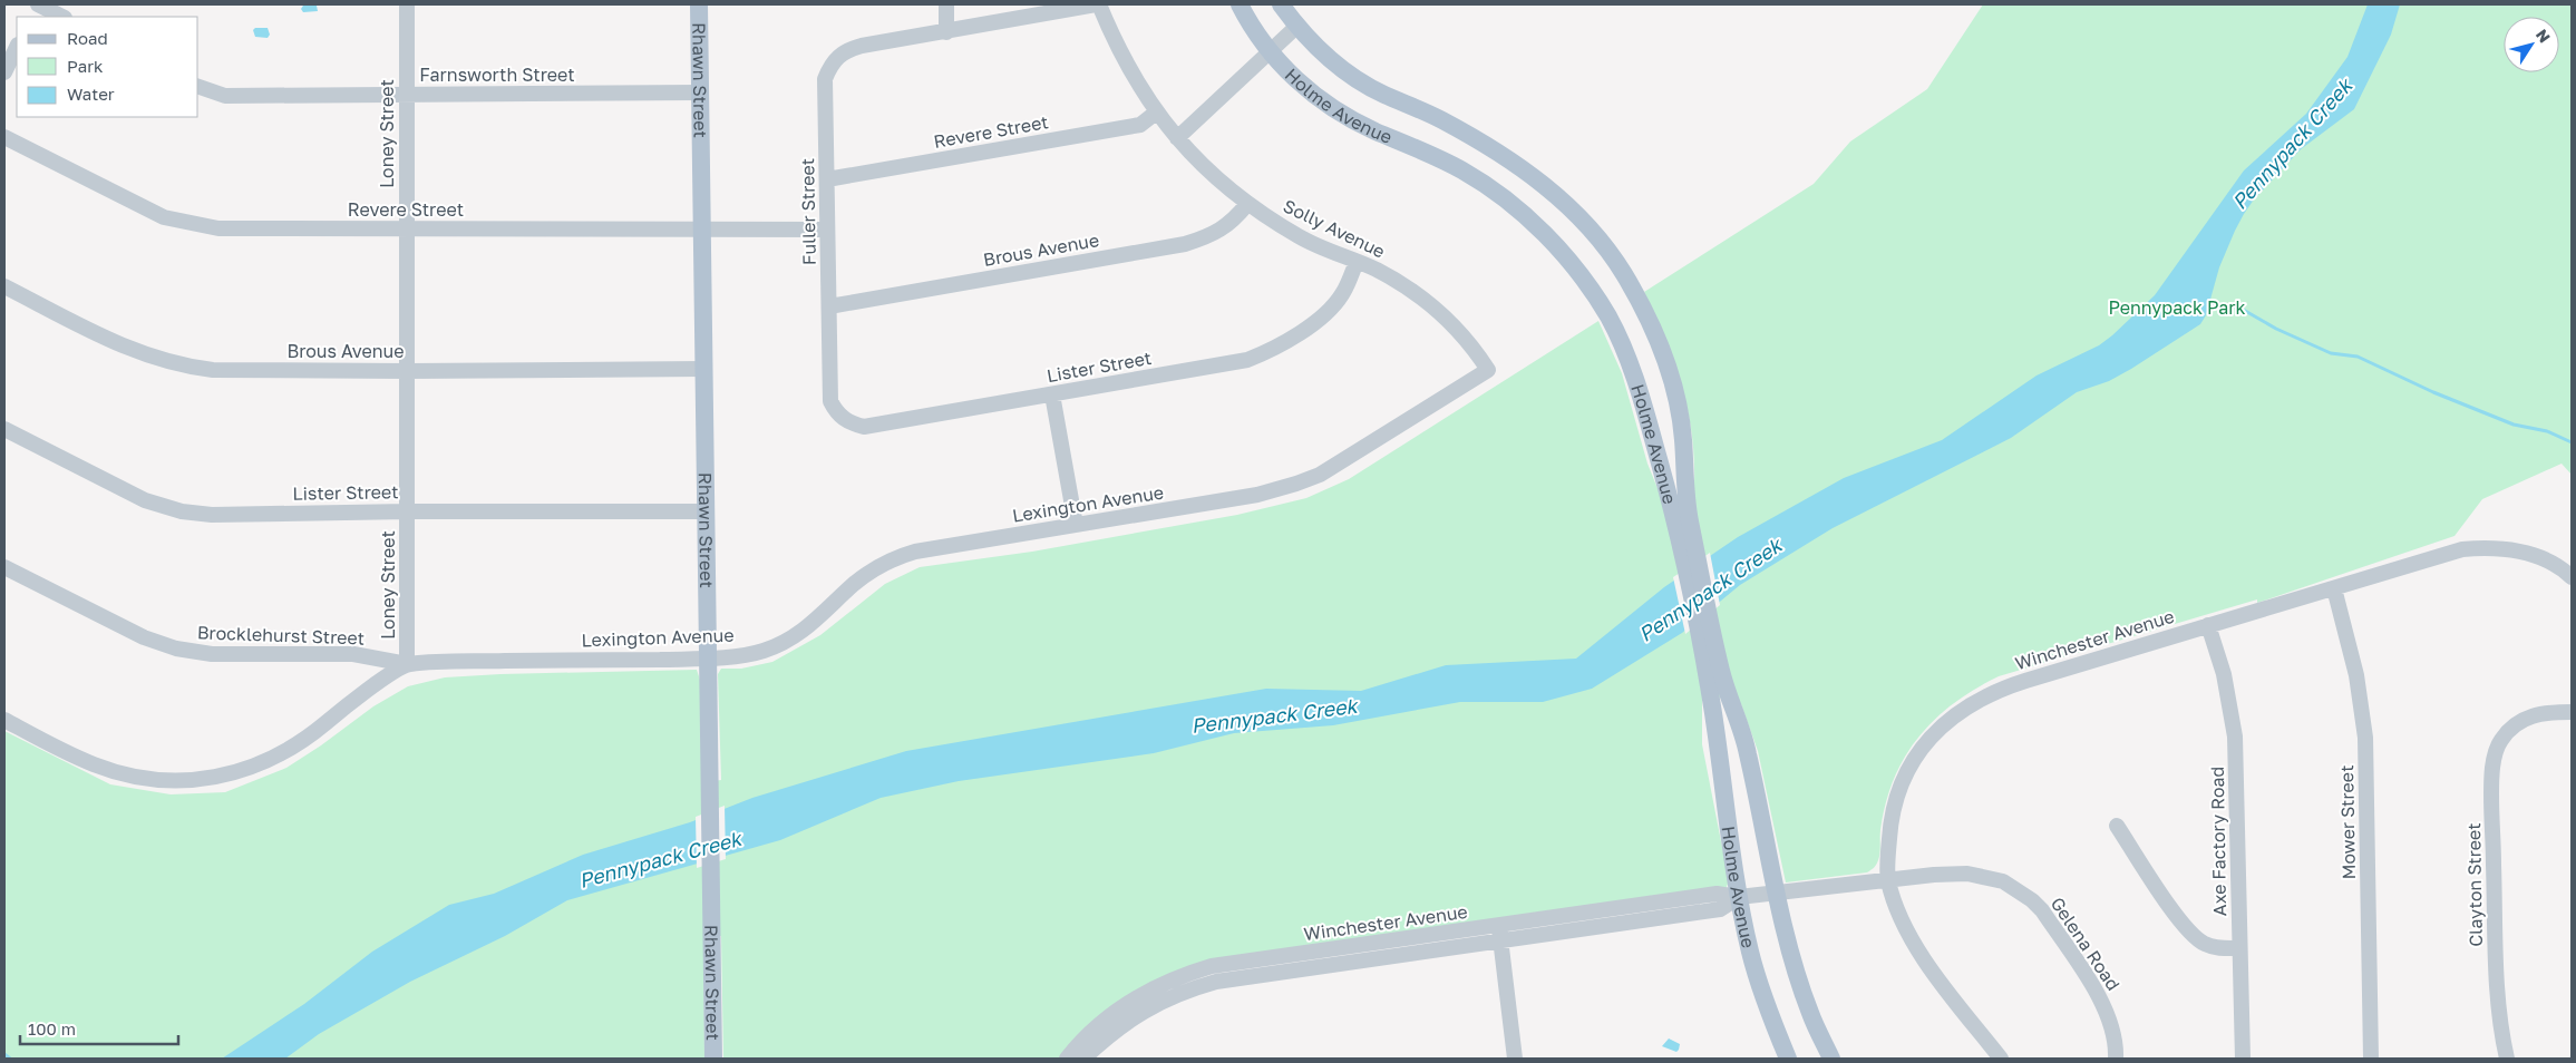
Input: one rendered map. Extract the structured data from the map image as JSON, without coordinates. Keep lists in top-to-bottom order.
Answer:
{
  "streets": {
    "main road": ["Rhawn Street", "Holme Avenue"],
    "street": [
      "Farnsworth Street",
      "Revere Street",
      "Loney Street",
      "Fuller Street",
      "Solly Avenue",
      "Brous Avenue",
      "Lister Street",
      "Lexington Avenue",
      "Brocklehurst Street",
      "Winchester Avenue",
      "Mower Street",
      "Axe Factory Road",
      "Clayton Street",
      "Gelena Road"
    ]
  },
  "crossings": [
    ["Farnsworth Street", "Rhawn Street"],
    ["Farnsworth Street", "Loney Street"],
    ["Rhawn Street", "Revere Street"],
    ["Rhawn Street", "Brous Avenue"],
    ["Rhawn Street", "Lister Street"],
    ["Rhawn Street", "Lexington Avenue"],
    ["Holme Avenue", "Winchester Avenue"],
    ["Revere Street", "Loney Street"],
    ["Revere Street", "Fuller Street"],
    ["Revere Street", "Solly Avenue"],
    ["Loney Street", "Brous Avenue"],
    ["Loney Street", "Lister Street"],
    ["Loney Street", "Lexington Avenue"],
    ["Loney Street", "Brocklehurst Street"],
    ["Fuller Street", "Brous Avenue"],
    ["Fuller Street", "Lister Street"],
    ["Solly Avenue", "Brous Avenue"],
    ["Solly Avenue", "Lister Street"],
    ["Solly Avenue", "Lexington Avenue"],
    ["Lexington Avenue", "Brocklehurst Street"],
    ["Winchester Avenue", "Mower Street"],
    ["Winchester Avenue", "Axe Factory Road"],
    ["Winchester Avenue", "Gelena Road"]
  ],
  "water": ["Pennypack Creek"],
  "parks": ["Pennypack Park"],
  "legend": ["Road", "Park", "Water"],
  "scale_bar": "100 m",
  "north": "top right"
}
